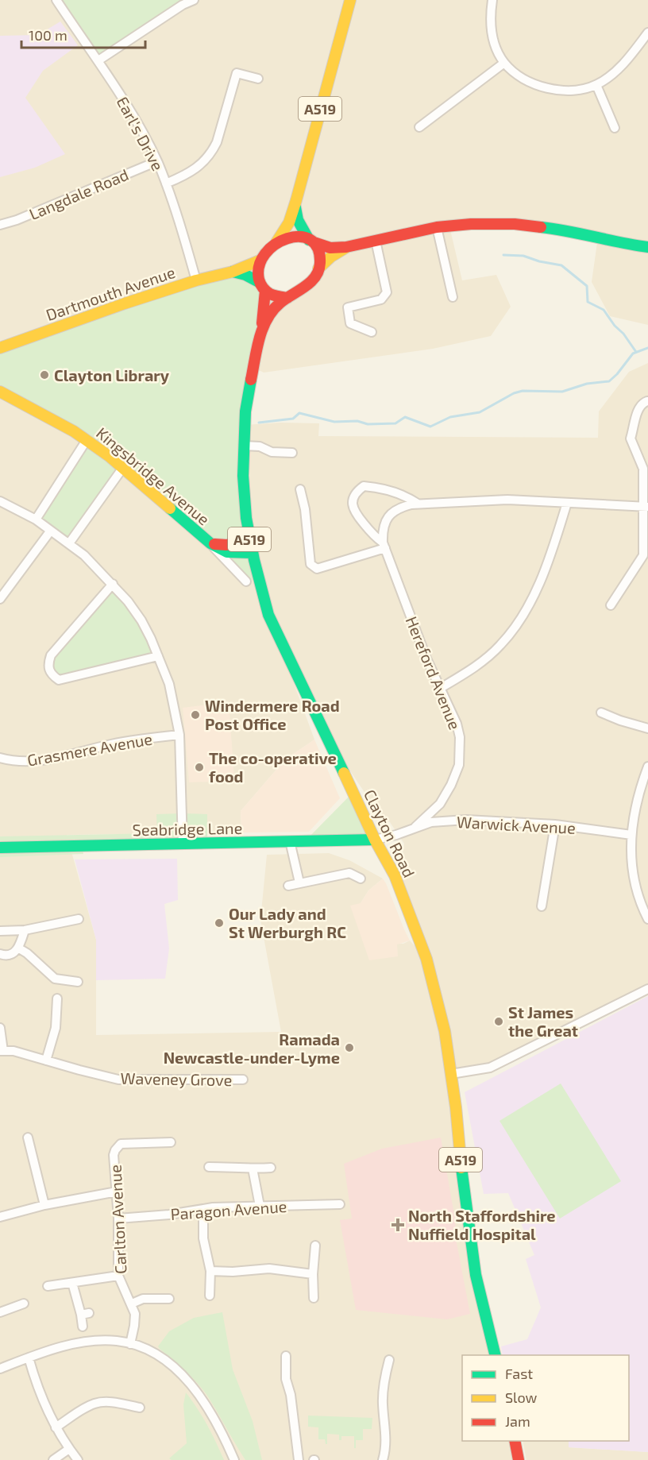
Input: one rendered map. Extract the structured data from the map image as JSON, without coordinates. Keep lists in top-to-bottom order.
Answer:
{
  "streets": {
    "main road": [
      "A519",
      "Dartmouth Avenue",
      "Kingsbridge Avenue",
      "Seabridge Lane",
      "Clayton Road"
    ],
    "street": [
      "Earl's Drive",
      "Langdale Road",
      "Hereford Avenue",
      "Grasmere Avenue",
      "Warwick Avenue",
      "Waveney Grove",
      "Paragon Avenue",
      "Carlton Avenue"
    ]
  },
  "crossings": [
    ["A519", "Dartmouth Avenue"],
    ["A519", "Clayton Road"],
    ["Earl's Drive", "Langdale Road"],
    ["Earl's Drive", "Dartmouth Avenue"],
    ["Dartmouth Avenue", "Clayton Road"],
    ["Kingsbridge Avenue", "Clayton Road"],
    ["Hereford Avenue", "Warwick Avenue"],
    ["Warwick Avenue", "Seabridge Lane"],
    ["Warwick Avenue", "Clayton Road"],
    ["Seabridge Lane", "Clayton Road"],
    ["Paragon Avenue", "Carlton Avenue"]
  ],
  "places": {
    "other": [
      "Clayton Library",
      "Windermere Road Post Office",
      "The co-operative food",
      "Our Lady and St Werburgh RC",
      "St James the Great",
      "Ramada Newcastle-under-Lyme"
    ],
    "health": ["North Staffordshire Nuffield Hospital"]
  },
  "legend": ["Fast", "Slow", "Jam"],
  "scale_bar": "100 m"
}
